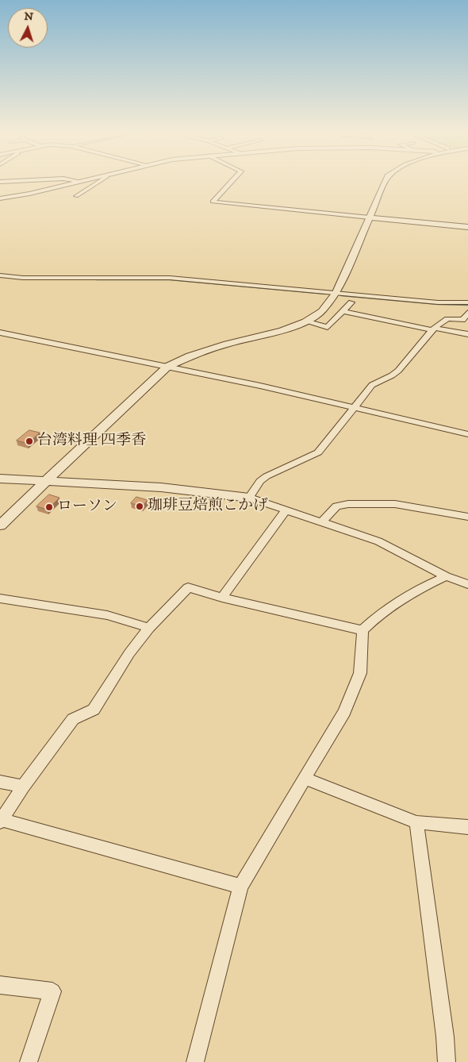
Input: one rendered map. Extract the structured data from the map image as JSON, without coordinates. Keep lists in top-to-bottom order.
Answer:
{
  "places": ["台湾料理 四季香", "珈琲豆焙煎こかげ", "ローソン"],
  "north": "top"
}
